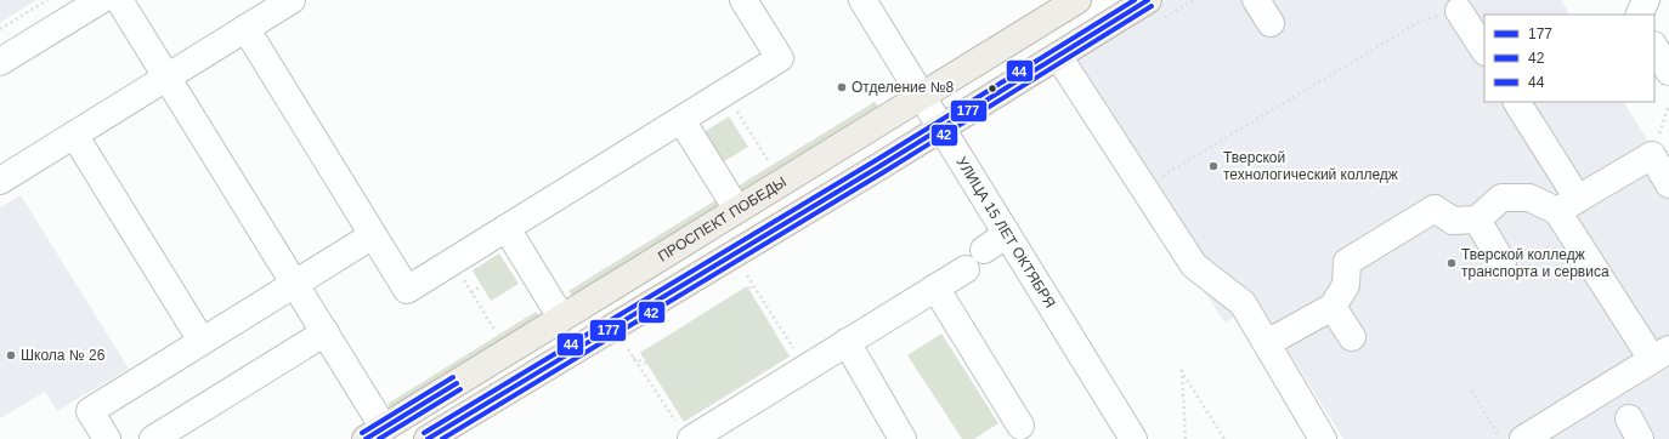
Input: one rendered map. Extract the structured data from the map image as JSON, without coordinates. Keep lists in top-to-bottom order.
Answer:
{
  "streets": {
    "main road": ["ПРОСПЕКТ ПОБЕДЫ"],
    "street": ["УЛИЦА 15 ЛЕТ ОКТЯБРЯ"]
  },
  "crossings": [
    ["ПРОСПЕКТ ПОБЕДЫ", "УЛИЦА 15 ЛЕТ ОКТЯБРЯ"]
  ],
  "places": [
    "Отделение №8",
    "Тверской технологический колледж",
    "Тверской колледж транспорта и сервиса",
    "Школа № 26"
  ],
  "lines": ["transit line 177", "transit line 44", "transit line 42"],
  "legend": ["177", "42", "44"]
}
